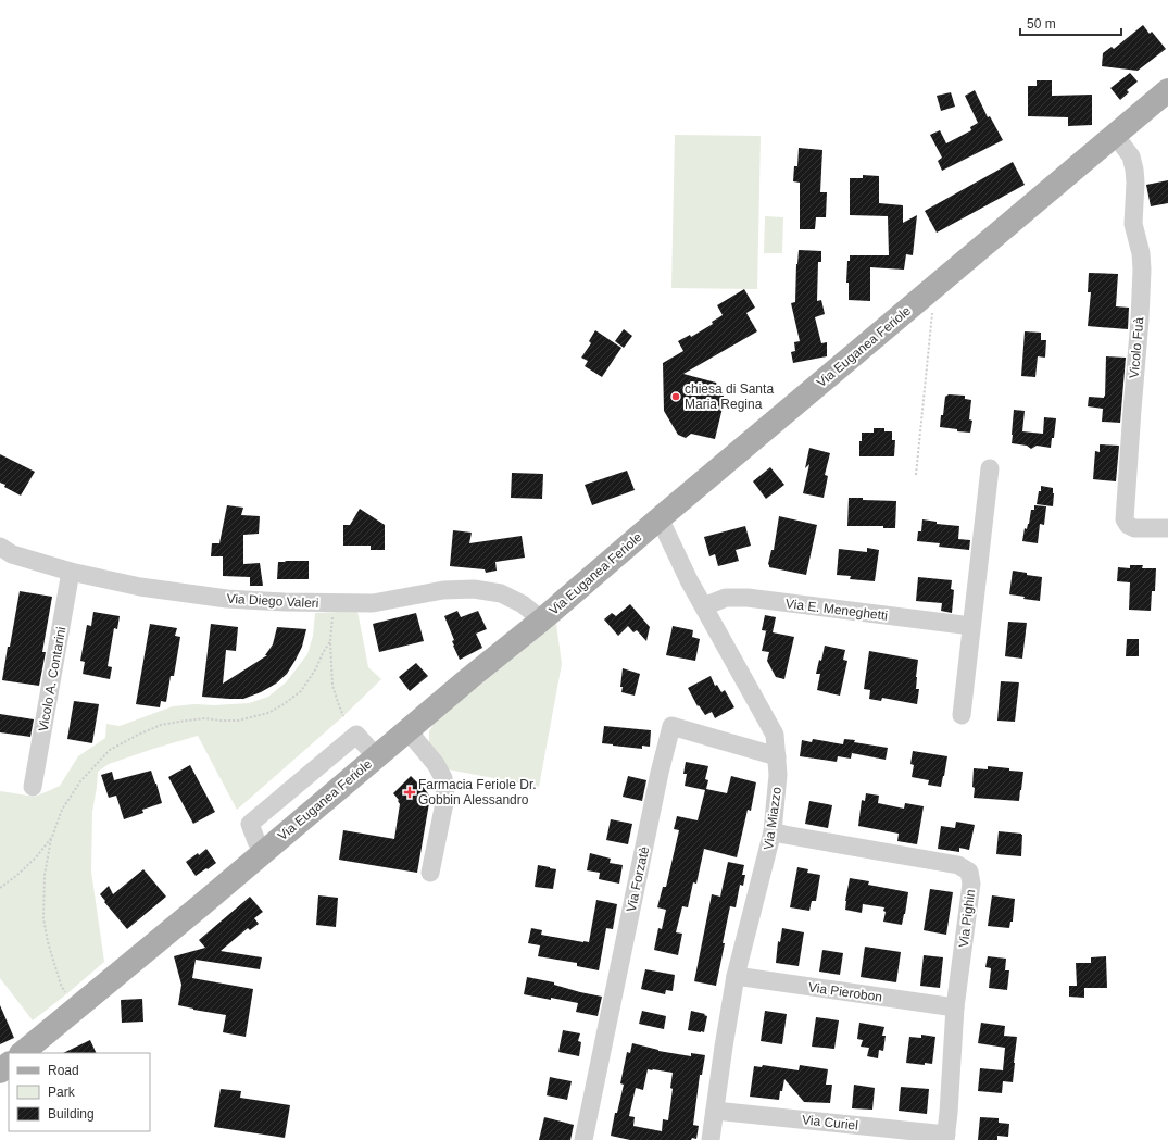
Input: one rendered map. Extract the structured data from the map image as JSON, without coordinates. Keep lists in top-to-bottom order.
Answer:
{
  "streets": {
    "main road": ["Via Euganea Feriole"],
    "street": [
      "Vicolo Fuà",
      "Via Diego Valeri",
      "Via E. Meneghetti",
      "Vicolo A. Contarini",
      "Via Miazzo",
      "Via Forzatè",
      "Via Pighin",
      "Via Pierobon",
      "Via Curiel"
    ]
  },
  "crossings": [
    ["Via Euganea Feriole", "Vicolo Fuà"],
    ["Via Euganea Feriole", "Via Diego Valeri"],
    ["Via Euganea Feriole", "Via Miazzo"],
    ["Via Diego Valeri", "Vicolo A. Contarini"],
    ["Via E. Meneghetti", "Via Miazzo"],
    ["Via Miazzo", "Via Forzatè"],
    ["Via Miazzo", "Via Pighin"],
    ["Via Miazzo", "Via Pierobon"],
    ["Via Miazzo", "Via Curiel"],
    ["Via Pighin", "Via Pierobon"],
    ["Via Pighin", "Via Curiel"]
  ],
  "places": {
    "other": ["chiesa di Santa Maria Regina"],
    "health": ["Farmacia Feriole Dr. Gobbin Alessandro"]
  },
  "legend": ["Road", "Park", "Building"],
  "scale_bar": "50 m"
}
